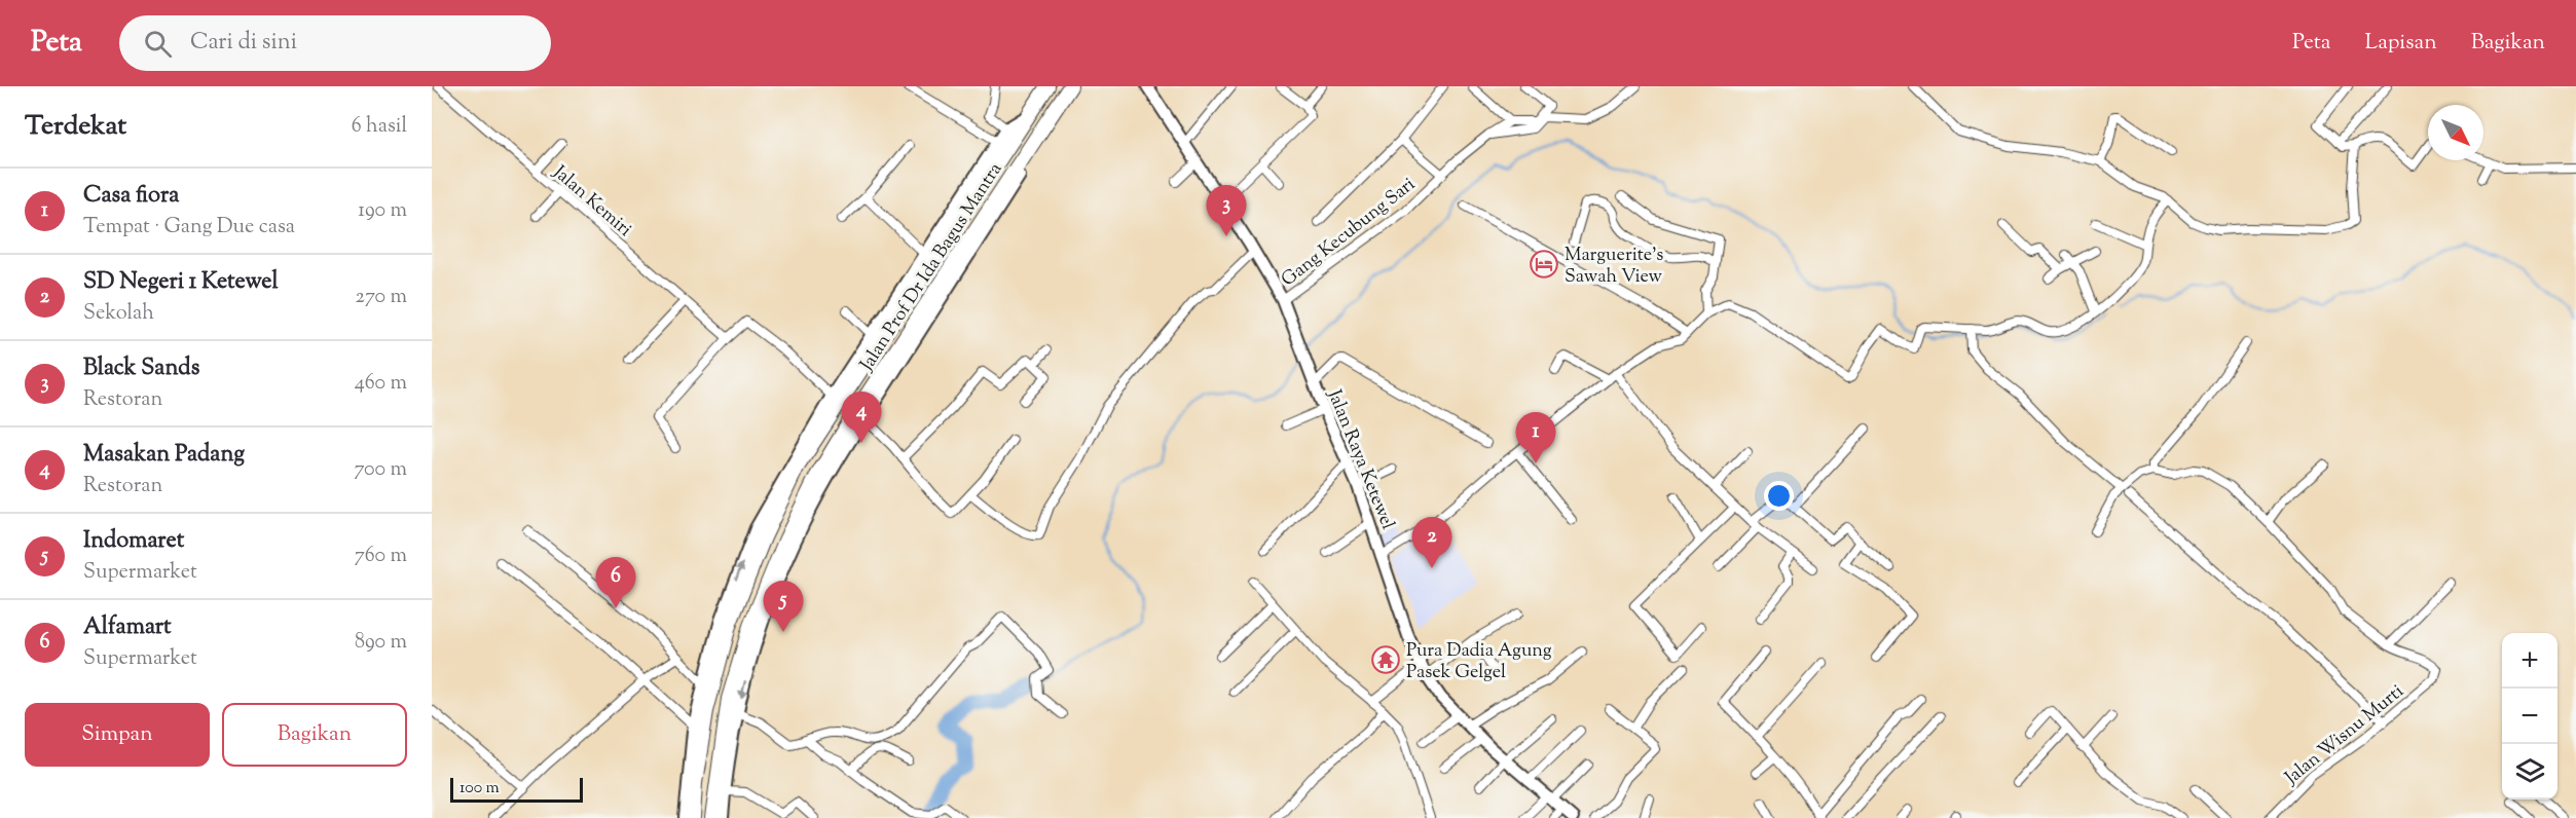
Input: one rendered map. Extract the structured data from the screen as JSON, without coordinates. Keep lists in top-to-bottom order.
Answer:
{
  "streets": {
    "highway": ["Jalan Prof Dr Ida Bagus Mantra"],
    "street": [
      "Jalan Kemiri",
      "Gang Kecubung Sari",
      "Jalan Raya Ketewel",
      "Jalan Wisnu Murti"
    ]
  },
  "crossings": [
    ["Gang Kecubung Sari", "Jalan Raya Ketewel"]
  ],
  "places": {
    "hotel": ["Marguerite's Sawah View"],
    "temple": ["Pura Dadia Agung Pasek Gelgel"]
  },
  "scale_bar": "100 m",
  "north": "bottom right",
  "page": {
    "header": "Peta",
    "search": "Cari di sini",
    "nav": ["Peta", "Lapisan", "Bagikan"],
    "heading": ["Terdekat", "6 hasil"],
    "list": [
      {
        "mark": "1",
        "name": "Casa fiora",
        "note": "Tempat · Gang Due casa",
        "value": "190 m"
      },
      {
        "mark": "2",
        "name": "SD Negeri 1 Ketewel",
        "note": "Sekolah",
        "value": "270 m"
      },
      {
        "mark": "3",
        "name": "Black Sands",
        "note": "Restoran",
        "value": "460 m"
      },
      {
        "mark": "4",
        "name": "Masakan Padang",
        "note": "Restoran",
        "value": "700 m"
      },
      {
        "mark": "5",
        "name": "Indomaret",
        "note": "Supermarket",
        "value": "760 m"
      },
      {
        "mark": "6",
        "name": "Alfamart",
        "note": "Supermarket",
        "value": "890 m"
      }
    ],
    "pins": [
      "3",
      "4",
      "1",
      "2",
      "6",
      "5"
    ],
    "map_buttons": ["+", "−"],
    "buttons": ["Simpan", "Bagikan"],
    "scale": "100 m"
  }
}
